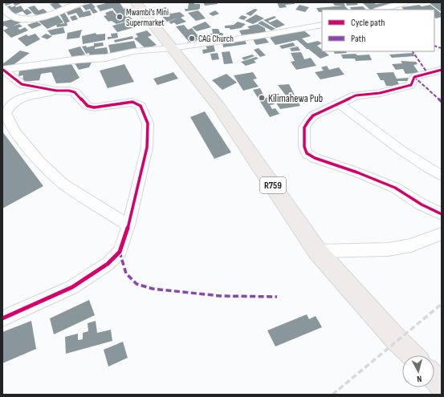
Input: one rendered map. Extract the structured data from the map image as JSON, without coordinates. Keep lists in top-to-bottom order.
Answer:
{
  "streets": {
    "main road": ["R759"]
  },
  "places": ["Mwambi’s Mini Supermarket", "CAG Church", "Kilimahewa Pub"],
  "legend": ["Cycle path", "Path"],
  "north": "bottom"
}
